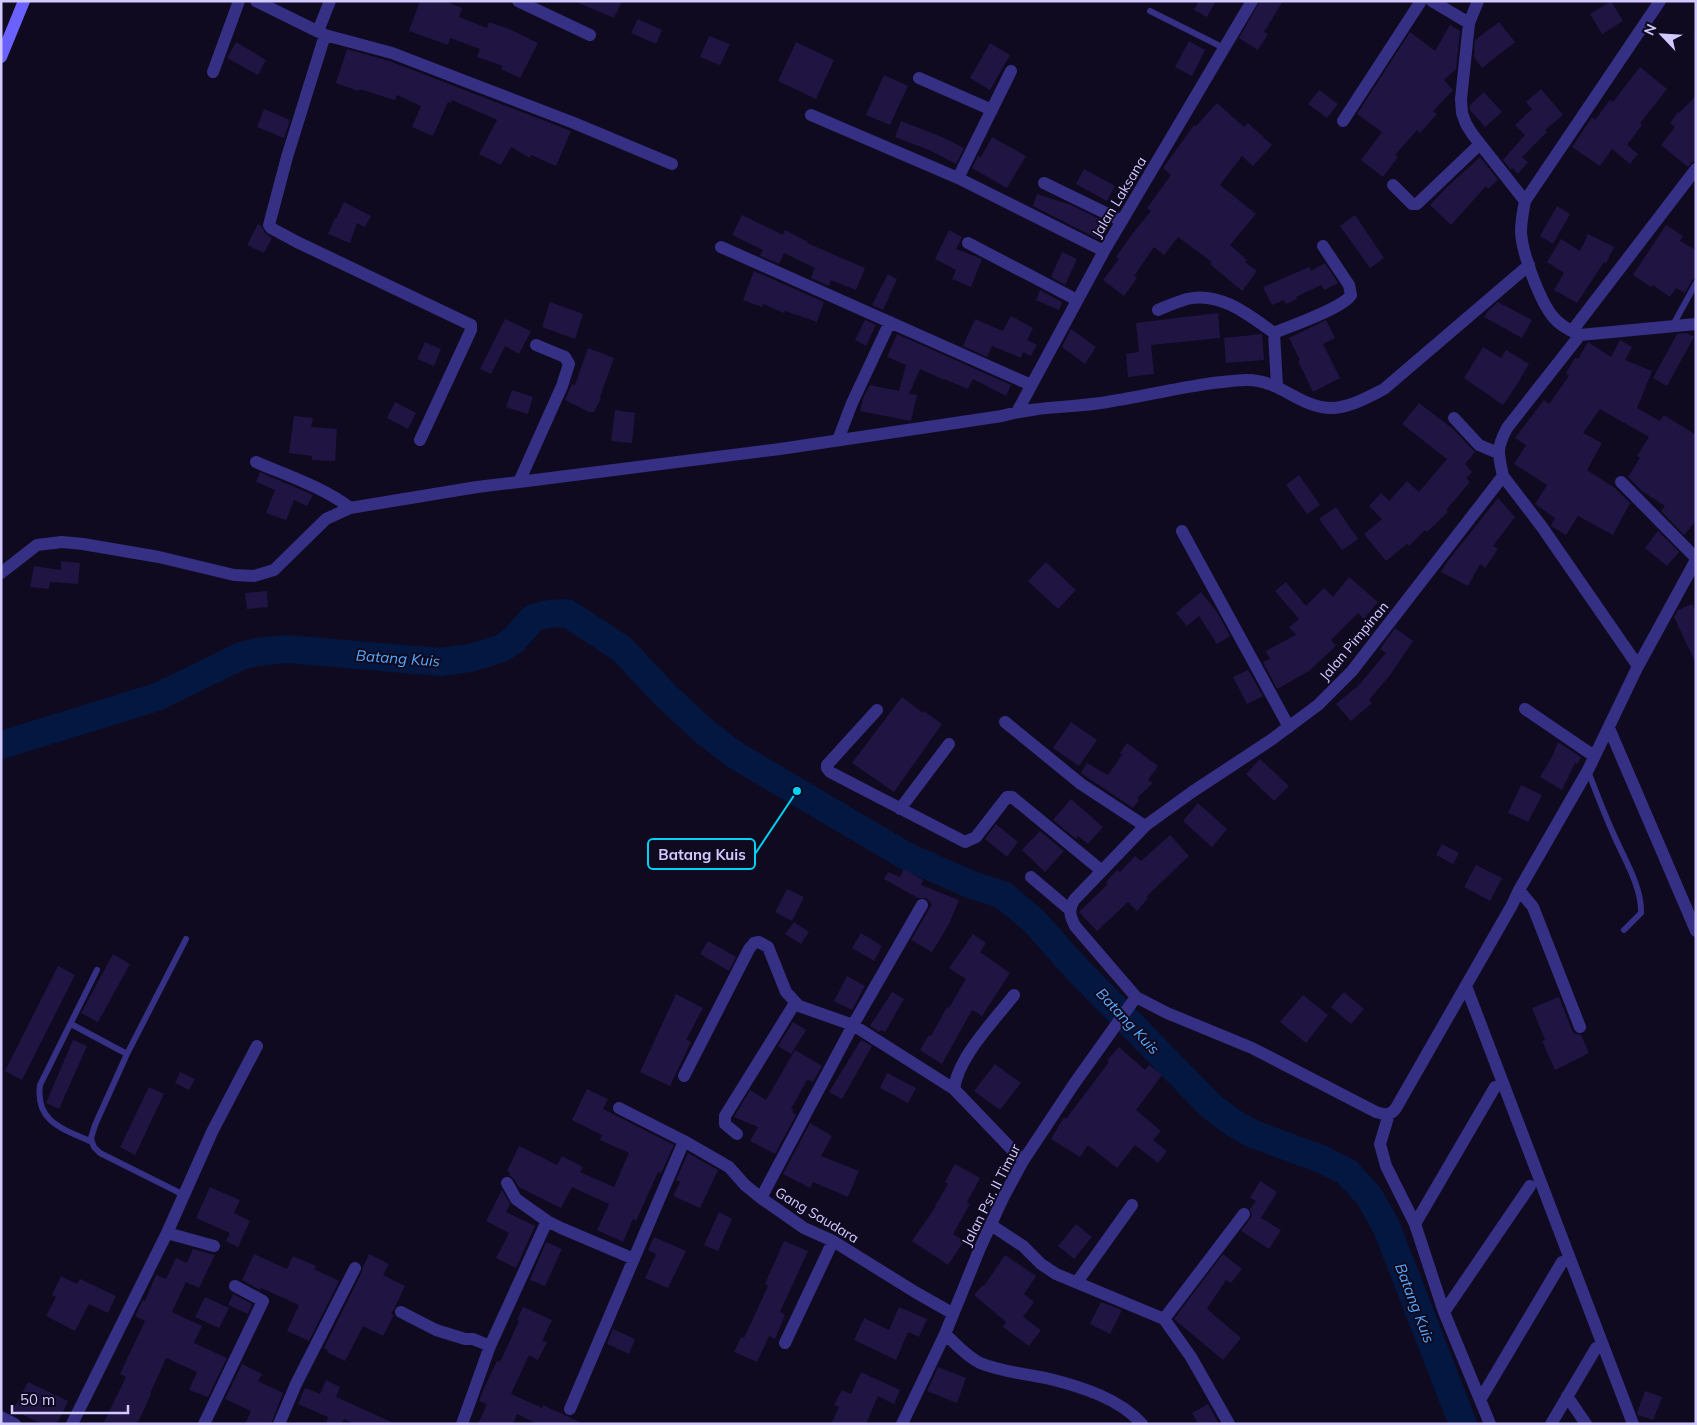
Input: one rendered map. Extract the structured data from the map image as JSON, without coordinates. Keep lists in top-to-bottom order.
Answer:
{
  "streets": {
    "street": [
      "Jalan Laksana",
      "Jalan Pimpinan",
      "Jalan Psr. II Timur",
      "Gang Saudara"
    ]
  },
  "crossings": [
    ["Jalan Psr. II Timur", "Gang Saudara"]
  ],
  "water": ["Batang Kuis"],
  "places": ["Batang Kuis"],
  "scale_bar": "50 m",
  "north": "top left"
}
